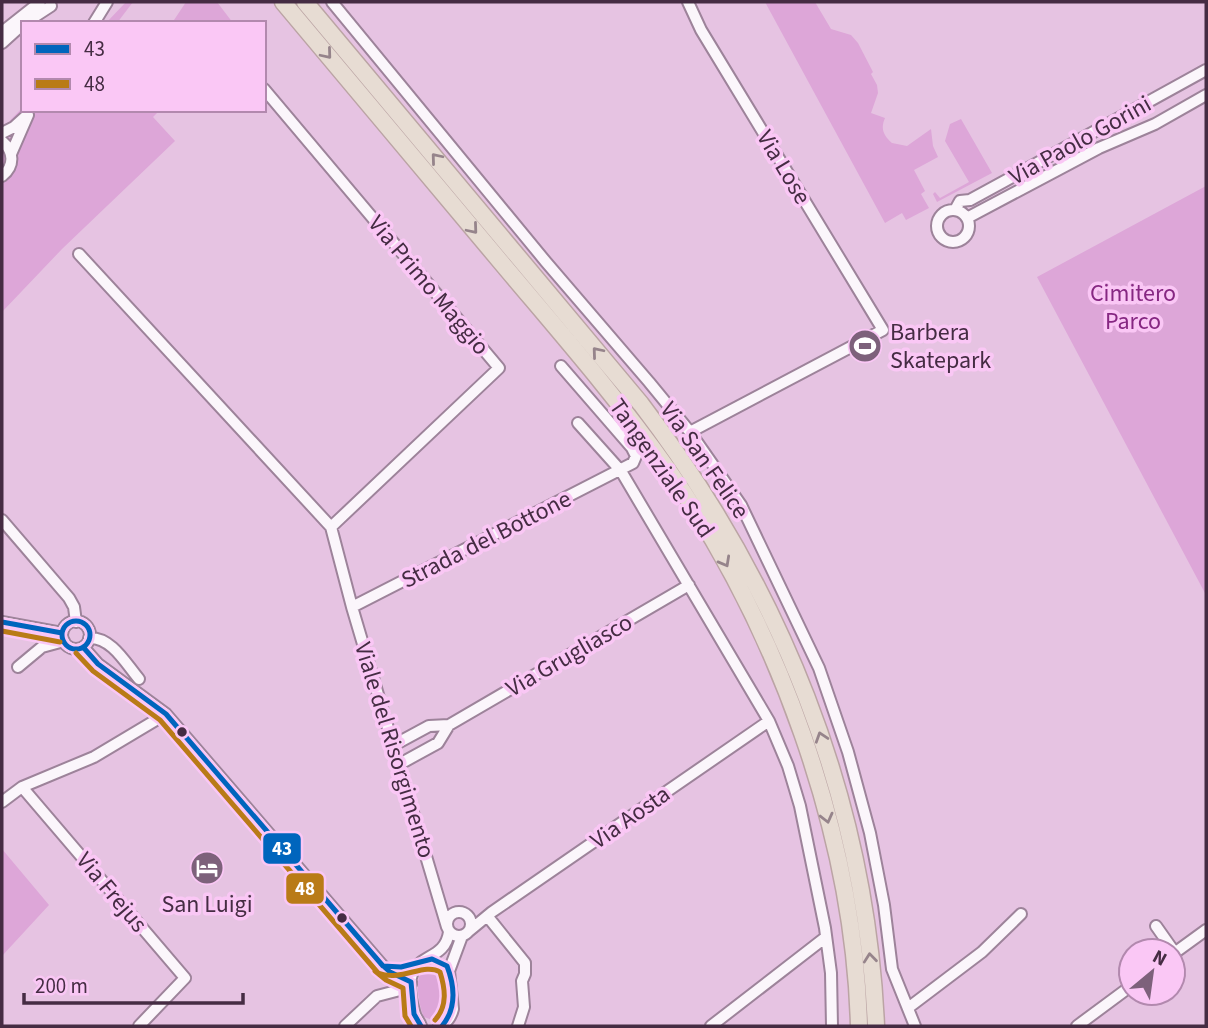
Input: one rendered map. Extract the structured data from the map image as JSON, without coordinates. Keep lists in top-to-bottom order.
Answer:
{
  "streets": {
    "highway": ["Tangenziale Sud"],
    "street": [
      "Via Paolo Gorini",
      "Via Lose",
      "Via Primo Maggio",
      "Via San Felice",
      "Strada del Bottone",
      "Via Grugliasco",
      "Viale del Risorgimento",
      "Via Aosta",
      "Via Frejus"
    ]
  },
  "crossings": [
    ["Via Lose", "Via San Felice"],
    ["Strada del Bottone", "Viale del Risorgimento"],
    ["Via Grugliasco", "Viale del Risorgimento"],
    ["Viale del Risorgimento", "Via Aosta"]
  ],
  "parks": ["Cimitero Parco"],
  "places": {
    "sports": ["Barbera Skatepark"],
    "hotel": ["San Luigi"]
  },
  "lines": ["transit line 43", "transit line 48"],
  "legend": ["43", "48"],
  "scale_bar": "200 m",
  "north": "top right"
}
